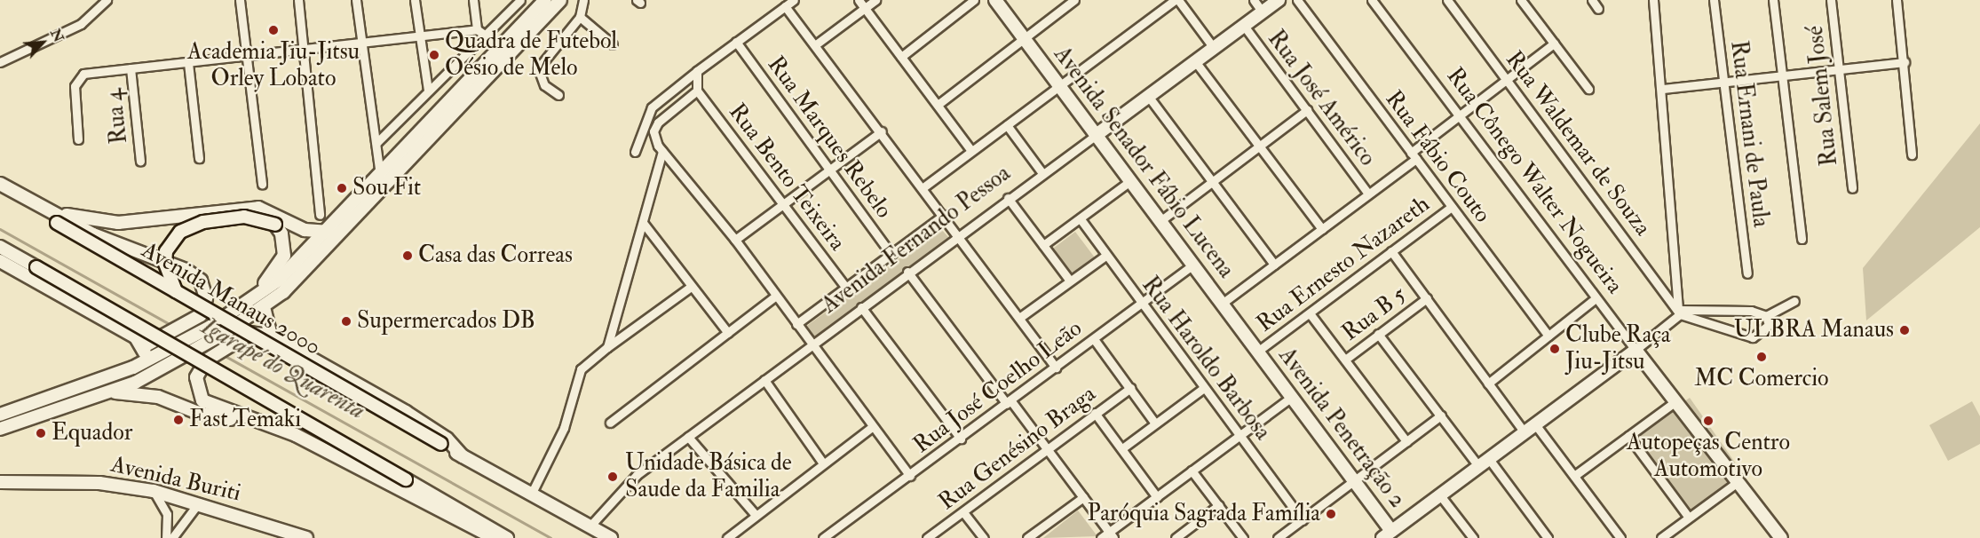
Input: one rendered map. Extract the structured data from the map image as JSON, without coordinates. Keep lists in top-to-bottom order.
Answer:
{
  "streets": {
    "main road": [
      "Avenida Senador Fábio Lucena",
      "Rua Cônego Walter Nogueira",
      "Avenida Fernando Pessoa",
      "Avenida Manaus 2000",
      "Avenida Penetração 2",
      "Avenida Buriti"
    ],
    "street": [
      "Rua Salem José",
      "Rua José Américo",
      "Rua 4",
      "Rua Ernani de Paula",
      "Rua Marques Rebelo",
      "Rua Waldemar de Souza",
      "Rua Fábio Couto",
      "Rua Bento Teixeira",
      "Rua Ernesto Nazareth",
      "Rua B 5",
      "Rua Haroldo Barbosa",
      "Rua José Coelho Leão",
      "Rua Genésino Braga"
    ]
  },
  "crossings": [
    ["Rua José Américo", "Avenida Fernando Pessoa"],
    ["Rua Fábio Couto", "Rua Ernesto Nazareth"],
    ["Avenida Senador Fábio Lucena", "Avenida Fernando Pessoa"],
    ["Avenida Senador Fábio Lucena", "Rua Ernesto Nazareth"],
    ["Avenida Senador Fábio Lucena", "Rua José Coelho Leão"],
    ["Avenida Senador Fábio Lucena", "Avenida Penetração 2"],
    ["Rua Ernesto Nazareth", "Avenida Penetração 2"],
    ["Rua Haroldo Barbosa", "Rua José Coelho Leão"]
  ],
  "water": ["Igarapé do Quarenta"],
  "places": [
    "Academia Jiu-Jitsu Orley Lobato",
    "Quadra de Futebol Oésio de Melo",
    "Sou Fit",
    "Casa das Correas",
    "Supermercados DB",
    "ULBRA Manaus",
    "Clube Raça Jiu-Jitsu",
    "MC Comercio",
    "Fast Temaki",
    "Autopeças Centro Automotivo",
    "Equador",
    "Unidade Básica de Saude da Familia",
    "Paróquia Sagrada Família"
  ],
  "north": "top right"
}
